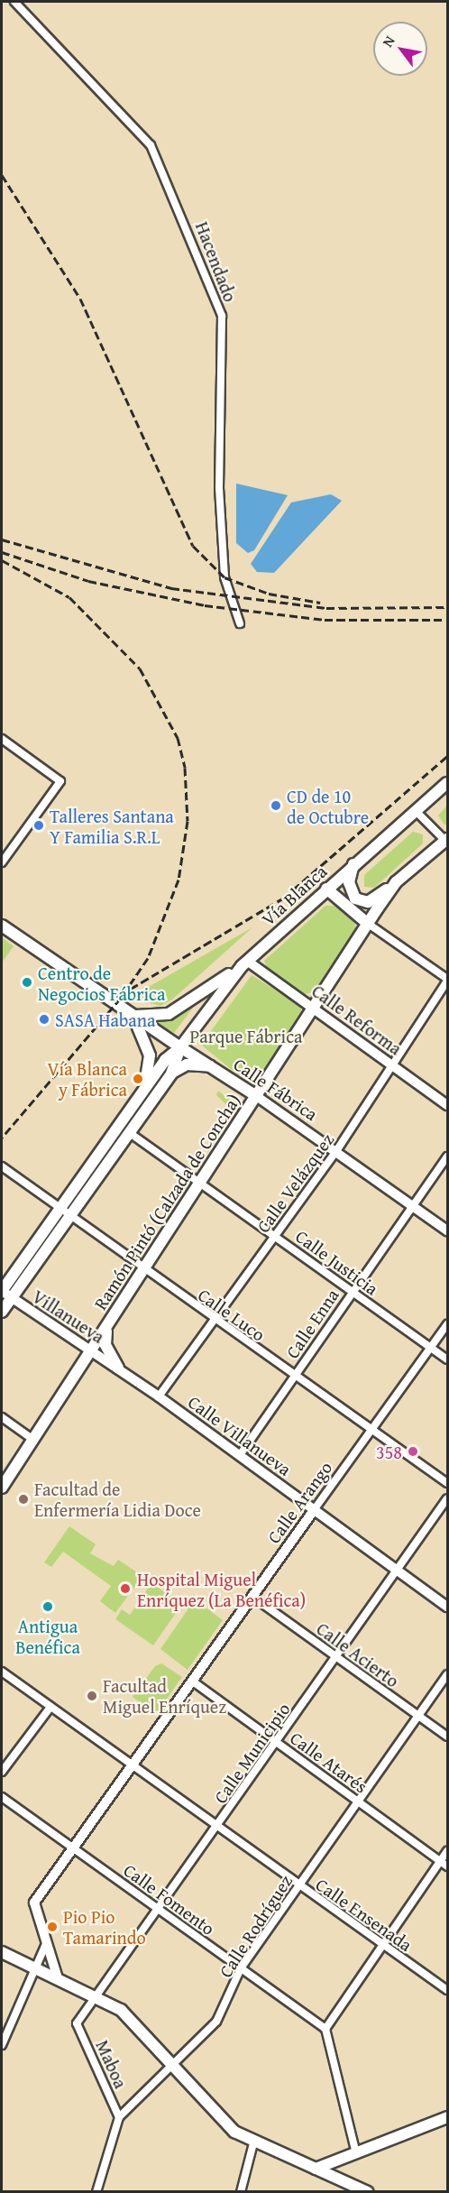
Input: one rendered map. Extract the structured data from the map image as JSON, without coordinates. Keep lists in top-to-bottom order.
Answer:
{
  "streets": {
    "main road": ["Vía Blanca", "Calle Fábrica", "Ramón Pintó (Calzada de Concha)"],
    "street": [
      "Hacendado",
      "Calle Reforma",
      "Calle Velázquez",
      "Calle Justicia",
      "Calle Luco",
      "Villanueva",
      "Calle Enna",
      "Calle Villanueva",
      "Calle Arango",
      "Calle Acierto",
      "Calle Municipio",
      "Calle Atarés",
      "Calle Fomento",
      "Calle Ensenada",
      "Calle Rodríguez",
      "Maboa"
    ]
  },
  "crossings": [
    ["Vía Blanca", "Calle Reforma"],
    ["Vía Blanca", "Calle Fábrica"],
    ["Vía Blanca", "Calle Justicia"],
    ["Vía Blanca", "Calle Luco"],
    ["Vía Blanca", "Villanueva"],
    ["Calle Reforma", "Calle Velázquez"],
    ["Calle Reforma", "Ramón Pintó (Calzada de Concha)"],
    ["Calle Fábrica", "Calle Velázquez"],
    ["Calle Fábrica", "Ramón Pintó (Calzada de Concha)"],
    ["Calle Fábrica", "Calle Enna"],
    ["Calle Velázquez", "Calle Justicia"],
    ["Calle Velázquez", "Calle Luco"],
    ["Calle Velázquez", "Calle Villanueva"],
    ["Ramón Pintó (Calzada de Concha)", "Calle Justicia"],
    ["Ramón Pintó (Calzada de Concha)", "Calle Luco"],
    ["Ramón Pintó (Calzada de Concha)", "Villanueva"],
    ["Calle Justicia", "Calle Enna"],
    ["Calle Justicia", "Calle Arango"],
    ["Calle Luco", "Calle Enna"],
    ["Calle Luco", "Calle Arango"],
    ["Villanueva", "Calle Villanueva"],
    ["Calle Enna", "Calle Villanueva"],
    ["Calle Villanueva", "Calle Arango"],
    ["Calle Villanueva", "Calle Municipio"],
    ["Calle Arango", "Calle Acierto"],
    ["Calle Arango", "Calle Atarés"],
    ["Calle Arango", "Calle Fomento"],
    ["Calle Arango", "Calle Ensenada"],
    ["Calle Acierto", "Calle Municipio"],
    ["Calle Acierto", "Calle Rodríguez"],
    ["Calle Municipio", "Calle Atarés"],
    ["Calle Municipio", "Calle Fomento"],
    ["Calle Municipio", "Calle Ensenada"],
    ["Calle Municipio", "Maboa"],
    ["Calle Atarés", "Calle Rodríguez"],
    ["Calle Fomento", "Calle Rodríguez"],
    ["Calle Ensenada", "Calle Rodríguez"],
    ["Calle Rodríguez", "Maboa"]
  ],
  "parks": ["Parque Fábrica"],
  "places": [
    "CD de 10 de Octubre",
    "Talleres Santana Y Familia S.R.L",
    "Centro de Negocios Fábrica",
    "SASA Habana",
    "Vía Blanca y Fábrica",
    "358",
    "Facultad de Enfermería Lidia Doce",
    "Hospital Miguel Enríquez (La Benéfica)",
    "Antigua Benéfica",
    "Facultad Miguel Enríquez",
    "Pio Pio Tamarindo"
  ],
  "north": "top left"
}
